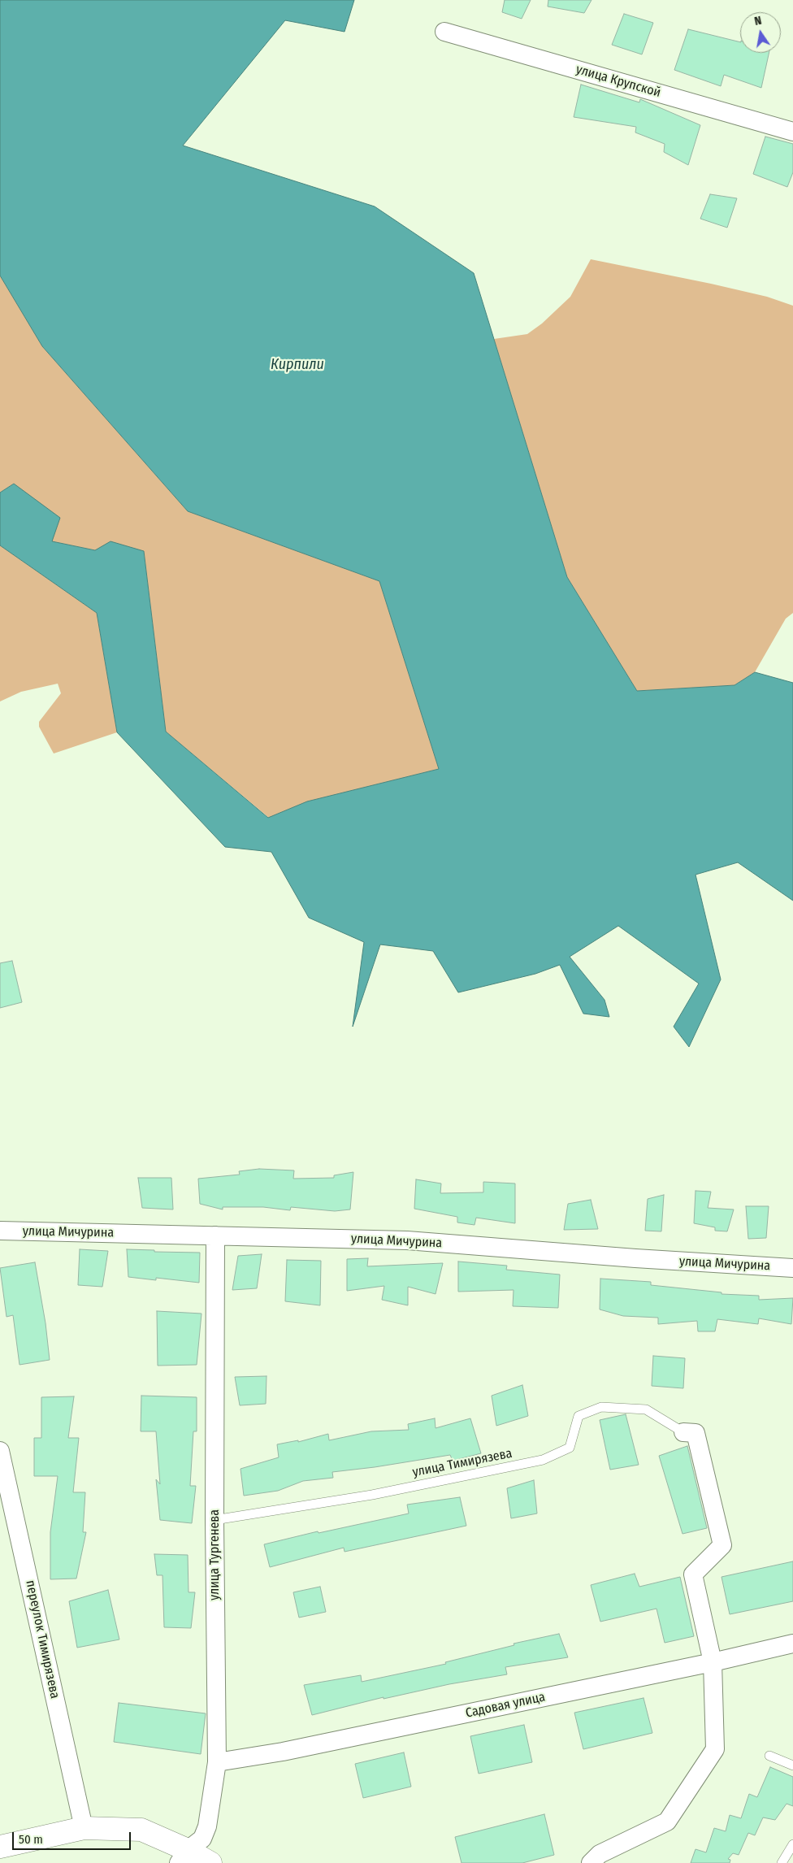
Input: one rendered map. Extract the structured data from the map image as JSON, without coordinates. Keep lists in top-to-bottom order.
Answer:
{
  "streets": {
    "street": [
      "улица Крупской",
      "улица Мичурина",
      "улица Тургенева",
      "переулок Тимирязева",
      "Садовая улица"
    ],
    "lane": ["улица Тимирязева"]
  },
  "crossings": [
    ["улица Мичурина", "улица Тургенева"],
    ["улица Тимирязева", "улица Тургенева"],
    ["улица Тургенева", "Садовая улица"]
  ],
  "water": ["Кирпили"],
  "scale_bar": "50 m",
  "north": "top"
}
